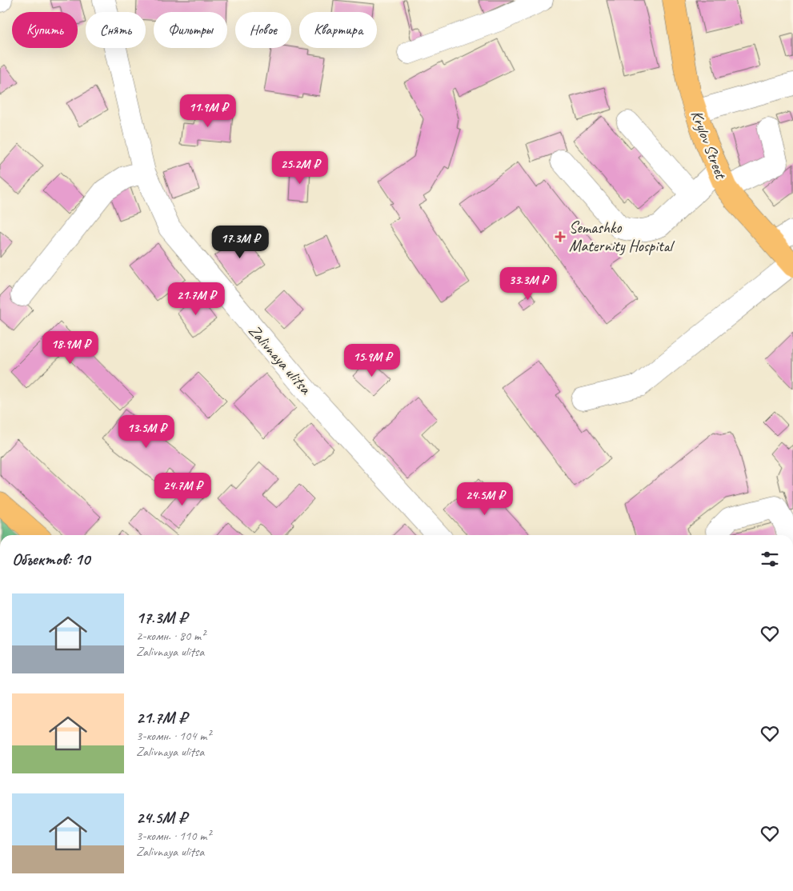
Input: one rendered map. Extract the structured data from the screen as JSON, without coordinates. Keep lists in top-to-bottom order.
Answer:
{
  "streets": {
    "main road": ["Krylov Street"],
    "street": ["Zalivnaya ulitsa"]
  },
  "places": {
    "health": ["Semashko Maternity Hospital"]
  },
  "page": {
    "chip": [
      "Купить",
      "Снять",
      "Фильтры",
      "Новое",
      "Квартира"
    ],
    "price": [
      "11.9M ₽",
      "25.2M ₽",
      "17.3M ₽",
      "33.3M ₽",
      "21.7M ₽",
      "18.9M ₽",
      "15.9M ₽",
      "13.5M ₽",
      "24.7M ₽",
      "24.5M ₽"
    ],
    "heading": "Объектов: 10",
    "list": [
      {
        "name": "17.3M ₽",
        "note": "2-комн. · 80 m² · Zalivnaya ulitsa"
      },
      {
        "name": "21.7M ₽",
        "note": "3-комн. · 104 m² · Zalivnaya ulitsa"
      },
      {
        "name": "24.5M ₽",
        "note": "3-комн. · 110 m² · Zalivnaya ulitsa"
      }
    ]
  }
}
